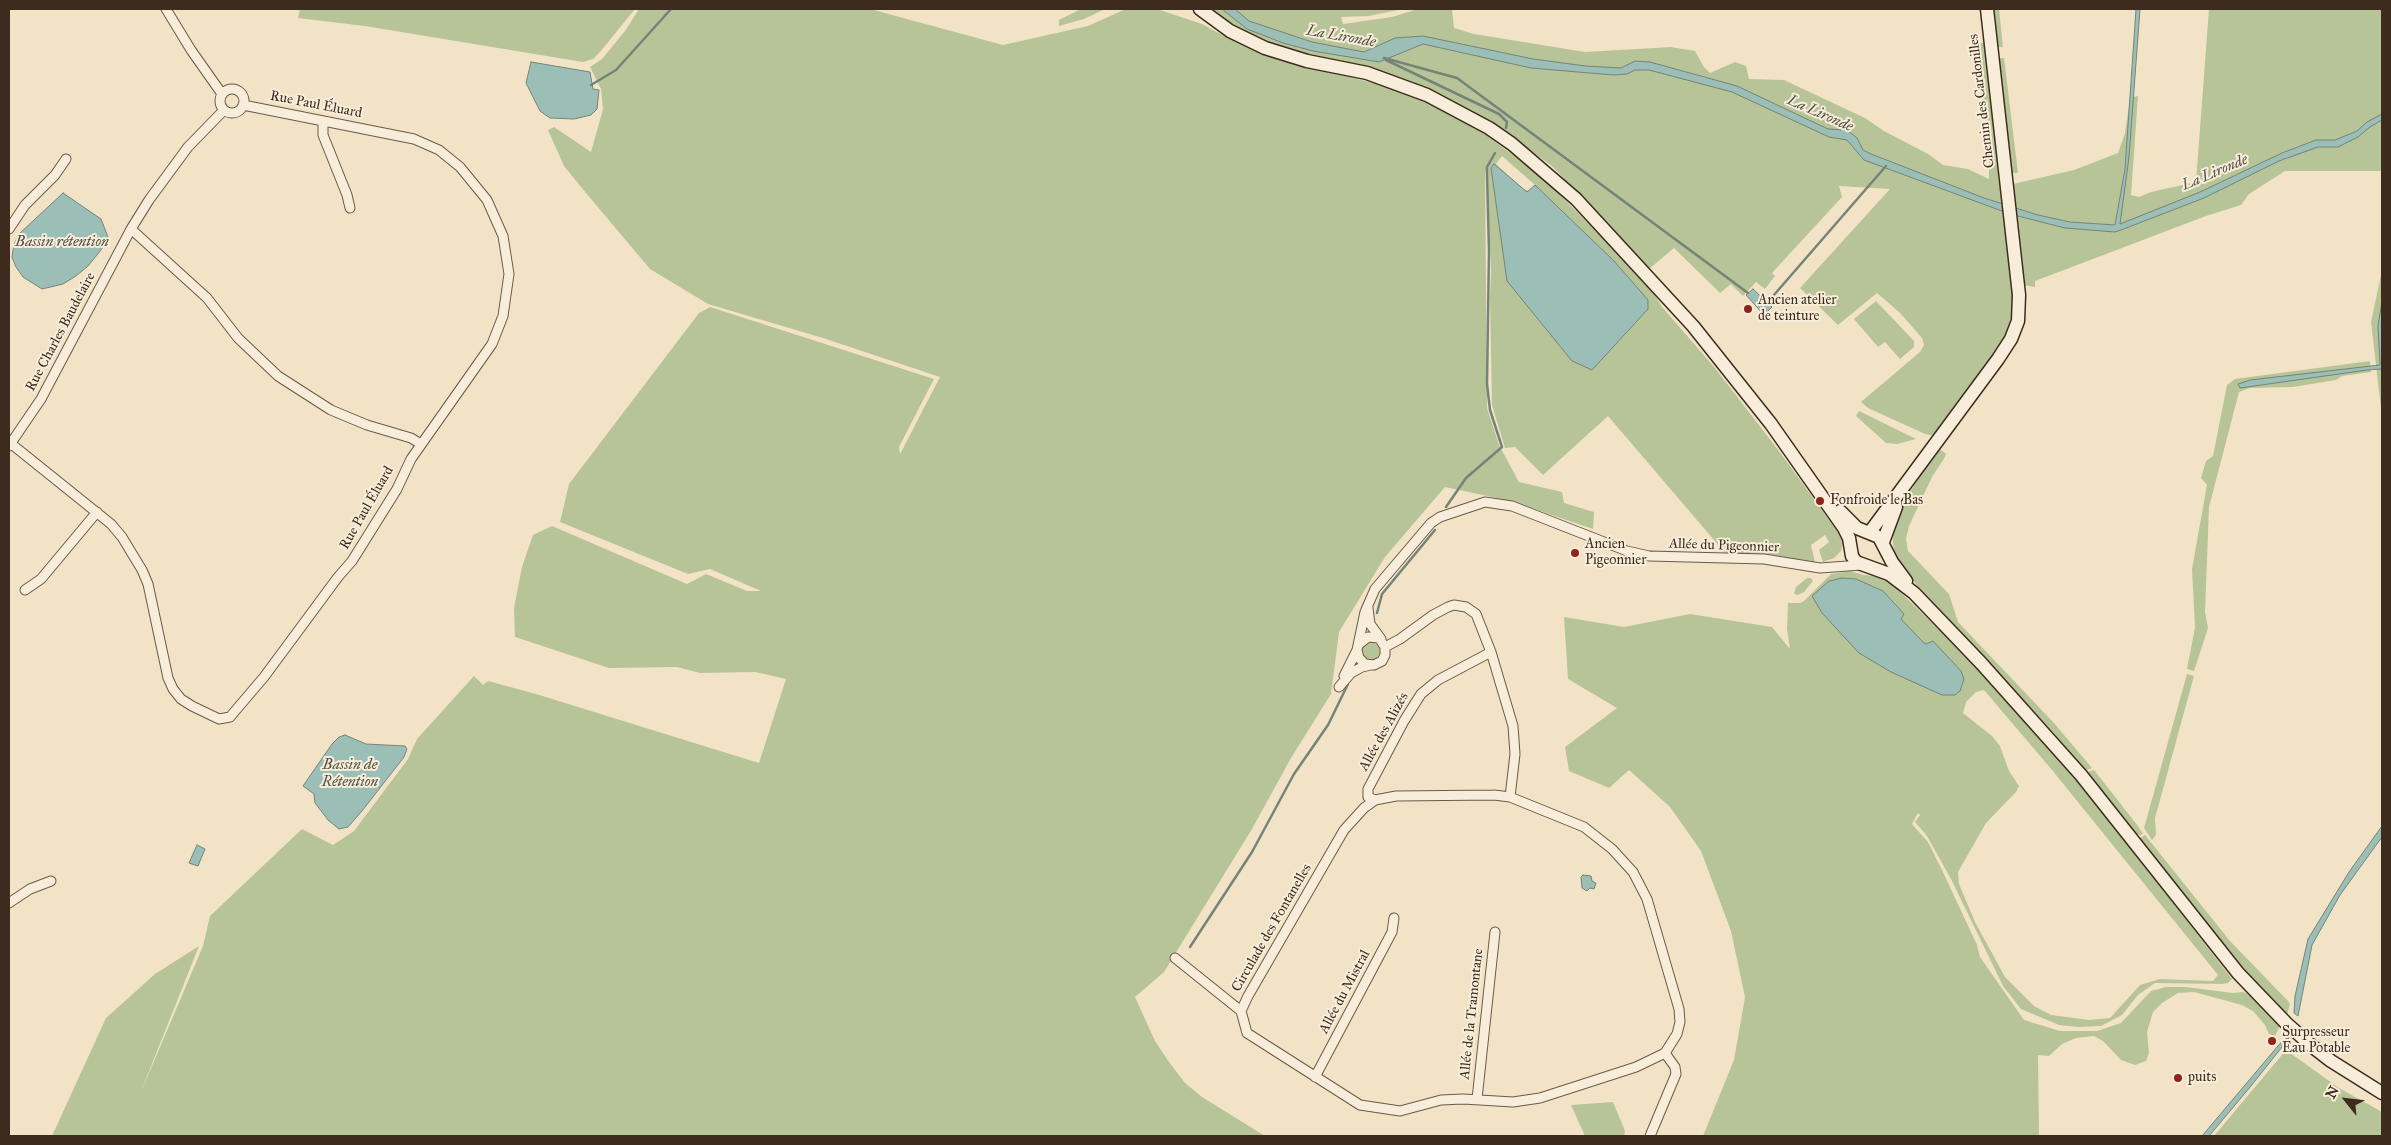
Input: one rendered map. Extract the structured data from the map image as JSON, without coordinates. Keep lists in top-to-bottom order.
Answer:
{
  "streets": {
    "street": [
      "Chemin des Cardonilles",
      "Rue Paul Éluard",
      "Rue Charles Baudelaire",
      "Allée du Pigeonnier",
      "Allée des Alizés",
      "Circulade des Fontanelles",
      "Allée du Mistral",
      "Allée de la Tramontane"
    ]
  },
  "crossings": [
    ["Rue Paul Éluard", "Rue Charles Baudelaire"],
    ["Allée des Alizés", "Circulade des Fontanelles"],
    ["Circulade des Fontanelles", "Allée du Mistral"],
    ["Circulade des Fontanelles", "Allée de la Tramontane"]
  ],
  "water": ["La Lironde", "Bassin rétention", "Bassin de Rétention"],
  "places": [
    "Ancien atelier de teinture",
    "Fonfroide le Bas",
    "Ancien Pigeonnier",
    "Surpresseur Eau Potable",
    "puits"
  ],
  "north": "top left"
}
